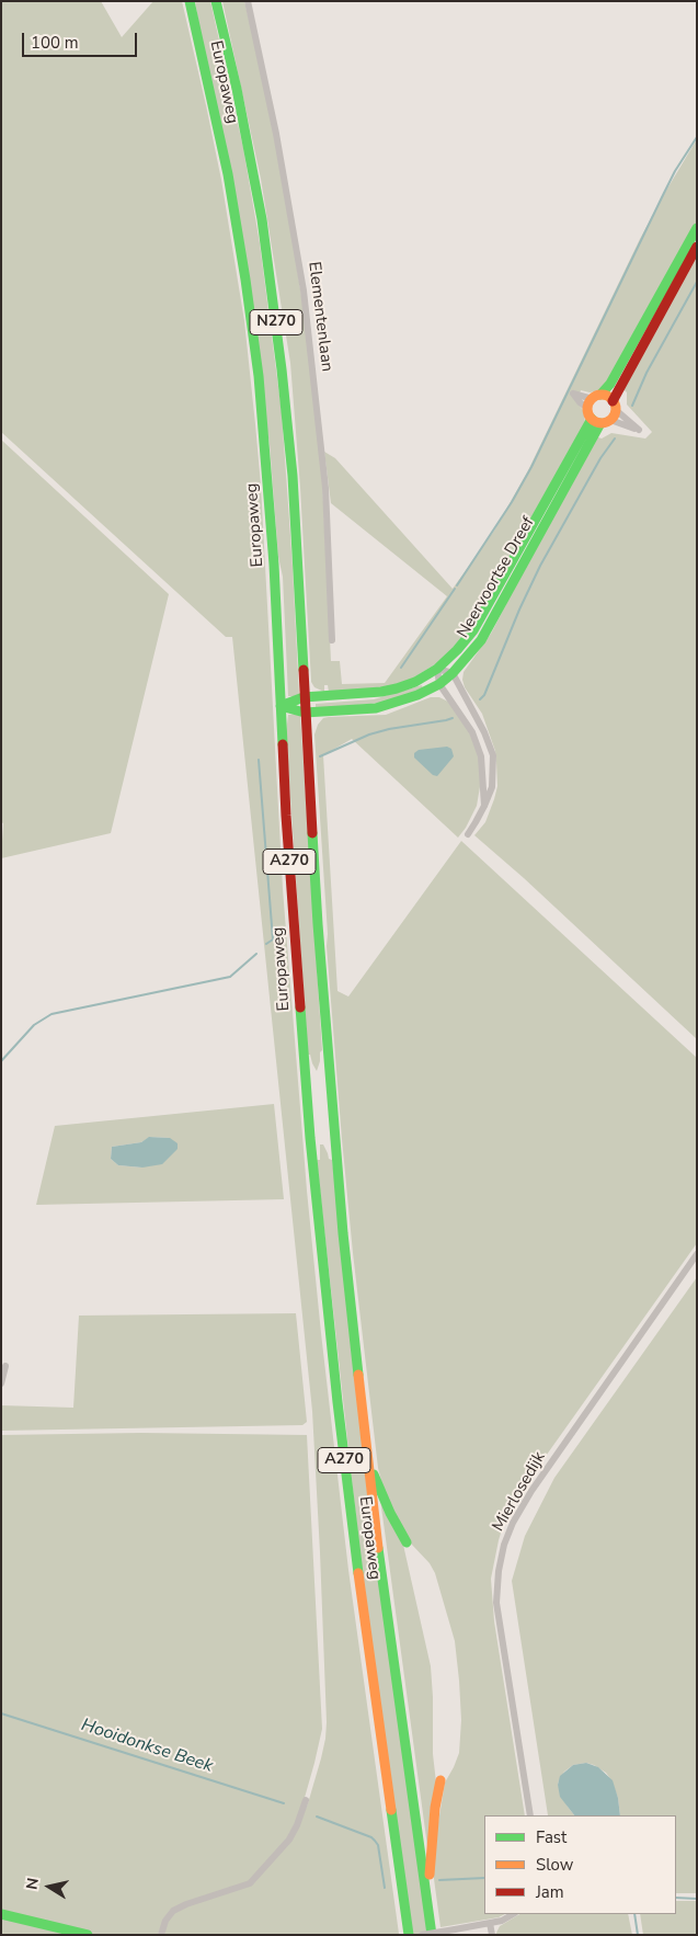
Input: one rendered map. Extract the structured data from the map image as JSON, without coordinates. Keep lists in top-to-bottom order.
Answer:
{
  "streets": {
    "main road": [
      "Europaweg",
      "N270",
      "Neervoortse Dreef",
      "A270"
    ],
    "street": ["Elementenlaan", "Mierlosedijk"]
  },
  "crossings": [
    ["Europaweg", "Neervoortse Dreef"],
    ["Europaweg", "A270"]
  ],
  "water": ["Hooidonkse Beek"],
  "legend": ["Fast", "Slow", "Jam"],
  "scale_bar": "100 m",
  "north": "left"
}
